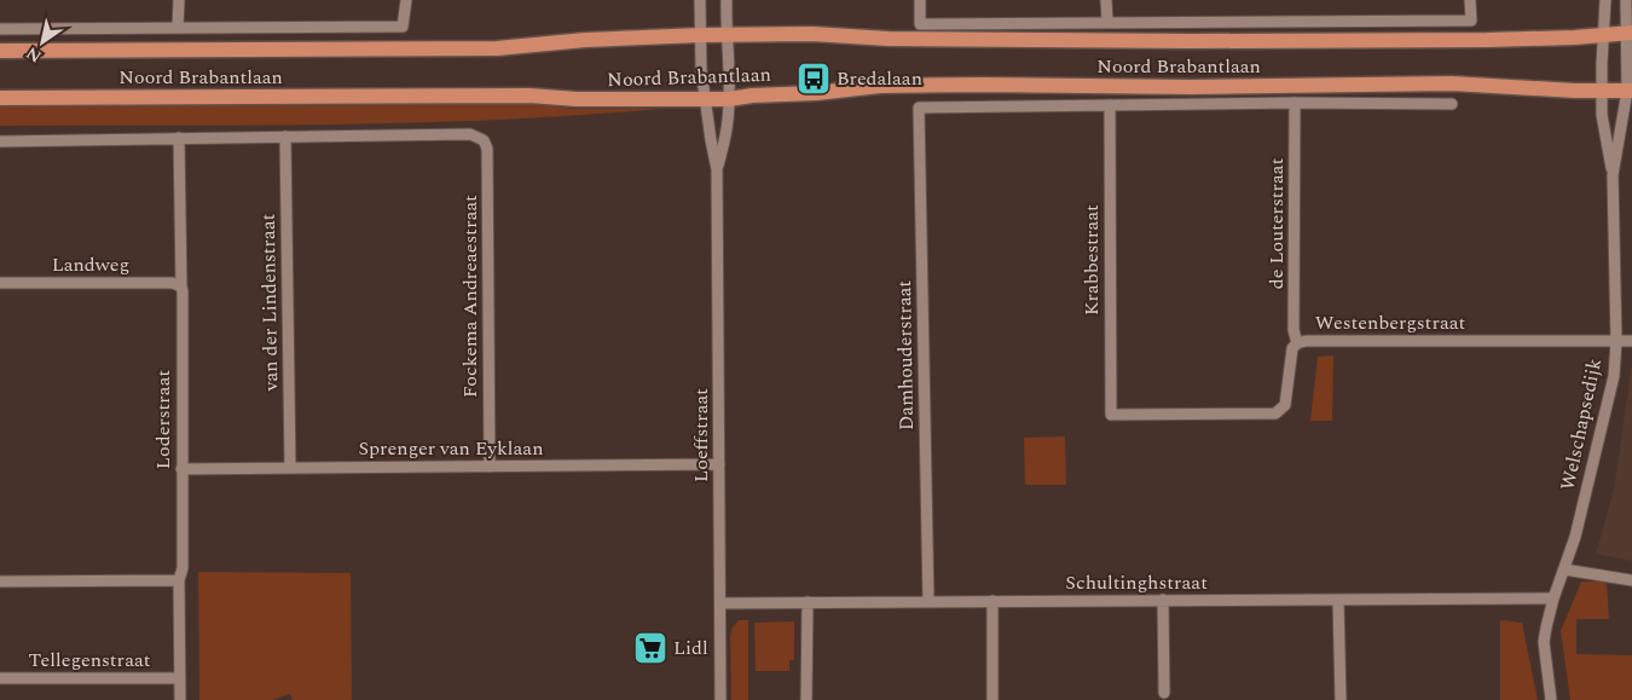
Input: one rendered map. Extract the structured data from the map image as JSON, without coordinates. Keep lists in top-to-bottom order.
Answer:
{
  "streets": {
    "main road": ["Noord Brabantlaan"],
    "street": [
      "de Louterstraat",
      "Krabbestraat",
      "Landweg",
      "Fockema Andreaestraat",
      "van der Lindenstraat",
      "Westenbergstraat",
      "Damhouderstraat",
      "Loderstraat",
      "Welschapsedijk",
      "Loeffstraat",
      "Sprenger van Eyklaan",
      "Schultinghstraat",
      "Tellegenstraat"
    ]
  },
  "crossings": [
    ["Noord Brabantlaan", "de Louterstraat"],
    ["Noord Brabantlaan", "Krabbestraat"],
    ["Noord Brabantlaan", "Damhouderstraat"],
    ["Noord Brabantlaan", "Welschapsedijk"],
    ["Noord Brabantlaan", "Loeffstraat"],
    ["de Louterstraat", "Westenbergstraat"],
    ["Krabbestraat", "Westenbergstraat"],
    ["Landweg", "Loderstraat"],
    ["Fockema Andreaestraat", "van der Lindenstraat"],
    ["Fockema Andreaestraat", "Sprenger van Eyklaan"],
    ["van der Lindenstraat", "Sprenger van Eyklaan"],
    ["Westenbergstraat", "Welschapsedijk"],
    ["Damhouderstraat", "Schultinghstraat"],
    ["Loderstraat", "Sprenger van Eyklaan"],
    ["Loderstraat", "Tellegenstraat"],
    ["Welschapsedijk", "Schultinghstraat"],
    ["Loeffstraat", "Sprenger van Eyklaan"],
    ["Loeffstraat", "Schultinghstraat"]
  ],
  "places": {
    "bus stop": ["Bredalaan"],
    "supermarket": ["Lidl"]
  },
  "north": "bottom left"
}
